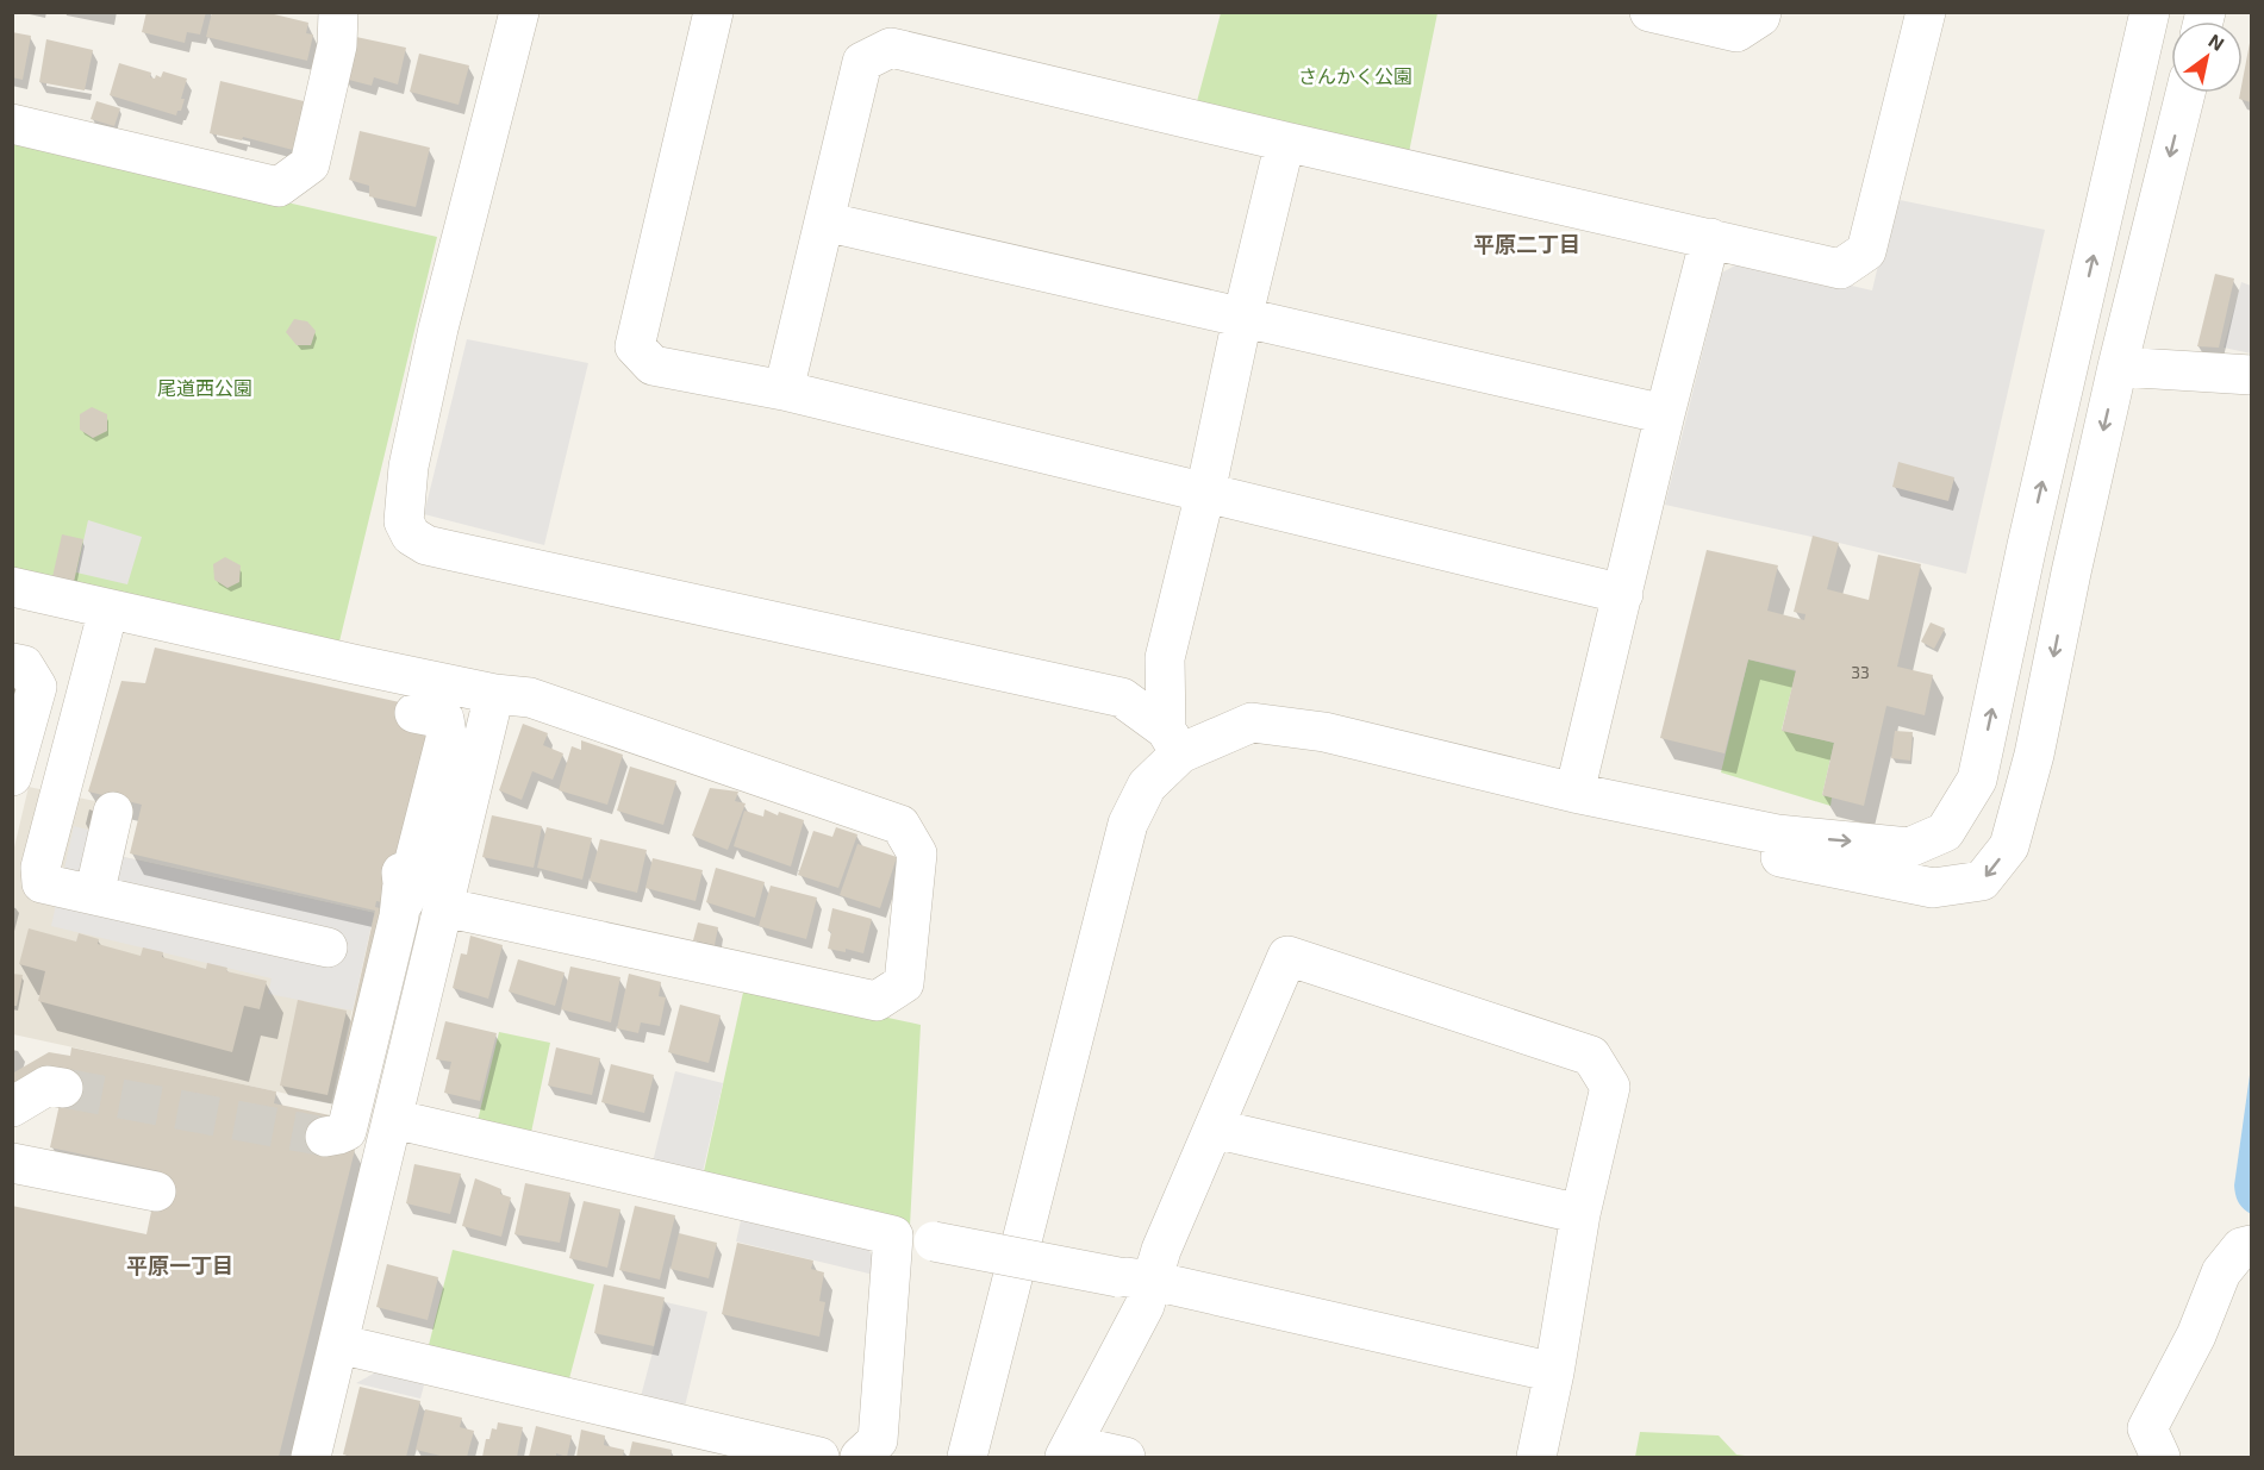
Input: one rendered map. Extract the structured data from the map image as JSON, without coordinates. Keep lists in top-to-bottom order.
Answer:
{
  "districts": ["平原二丁目", "平原一丁目"],
  "parks": ["さんかく公園", "尾道西公園"],
  "house_numbers": ["33"],
  "north": "top right"
}
